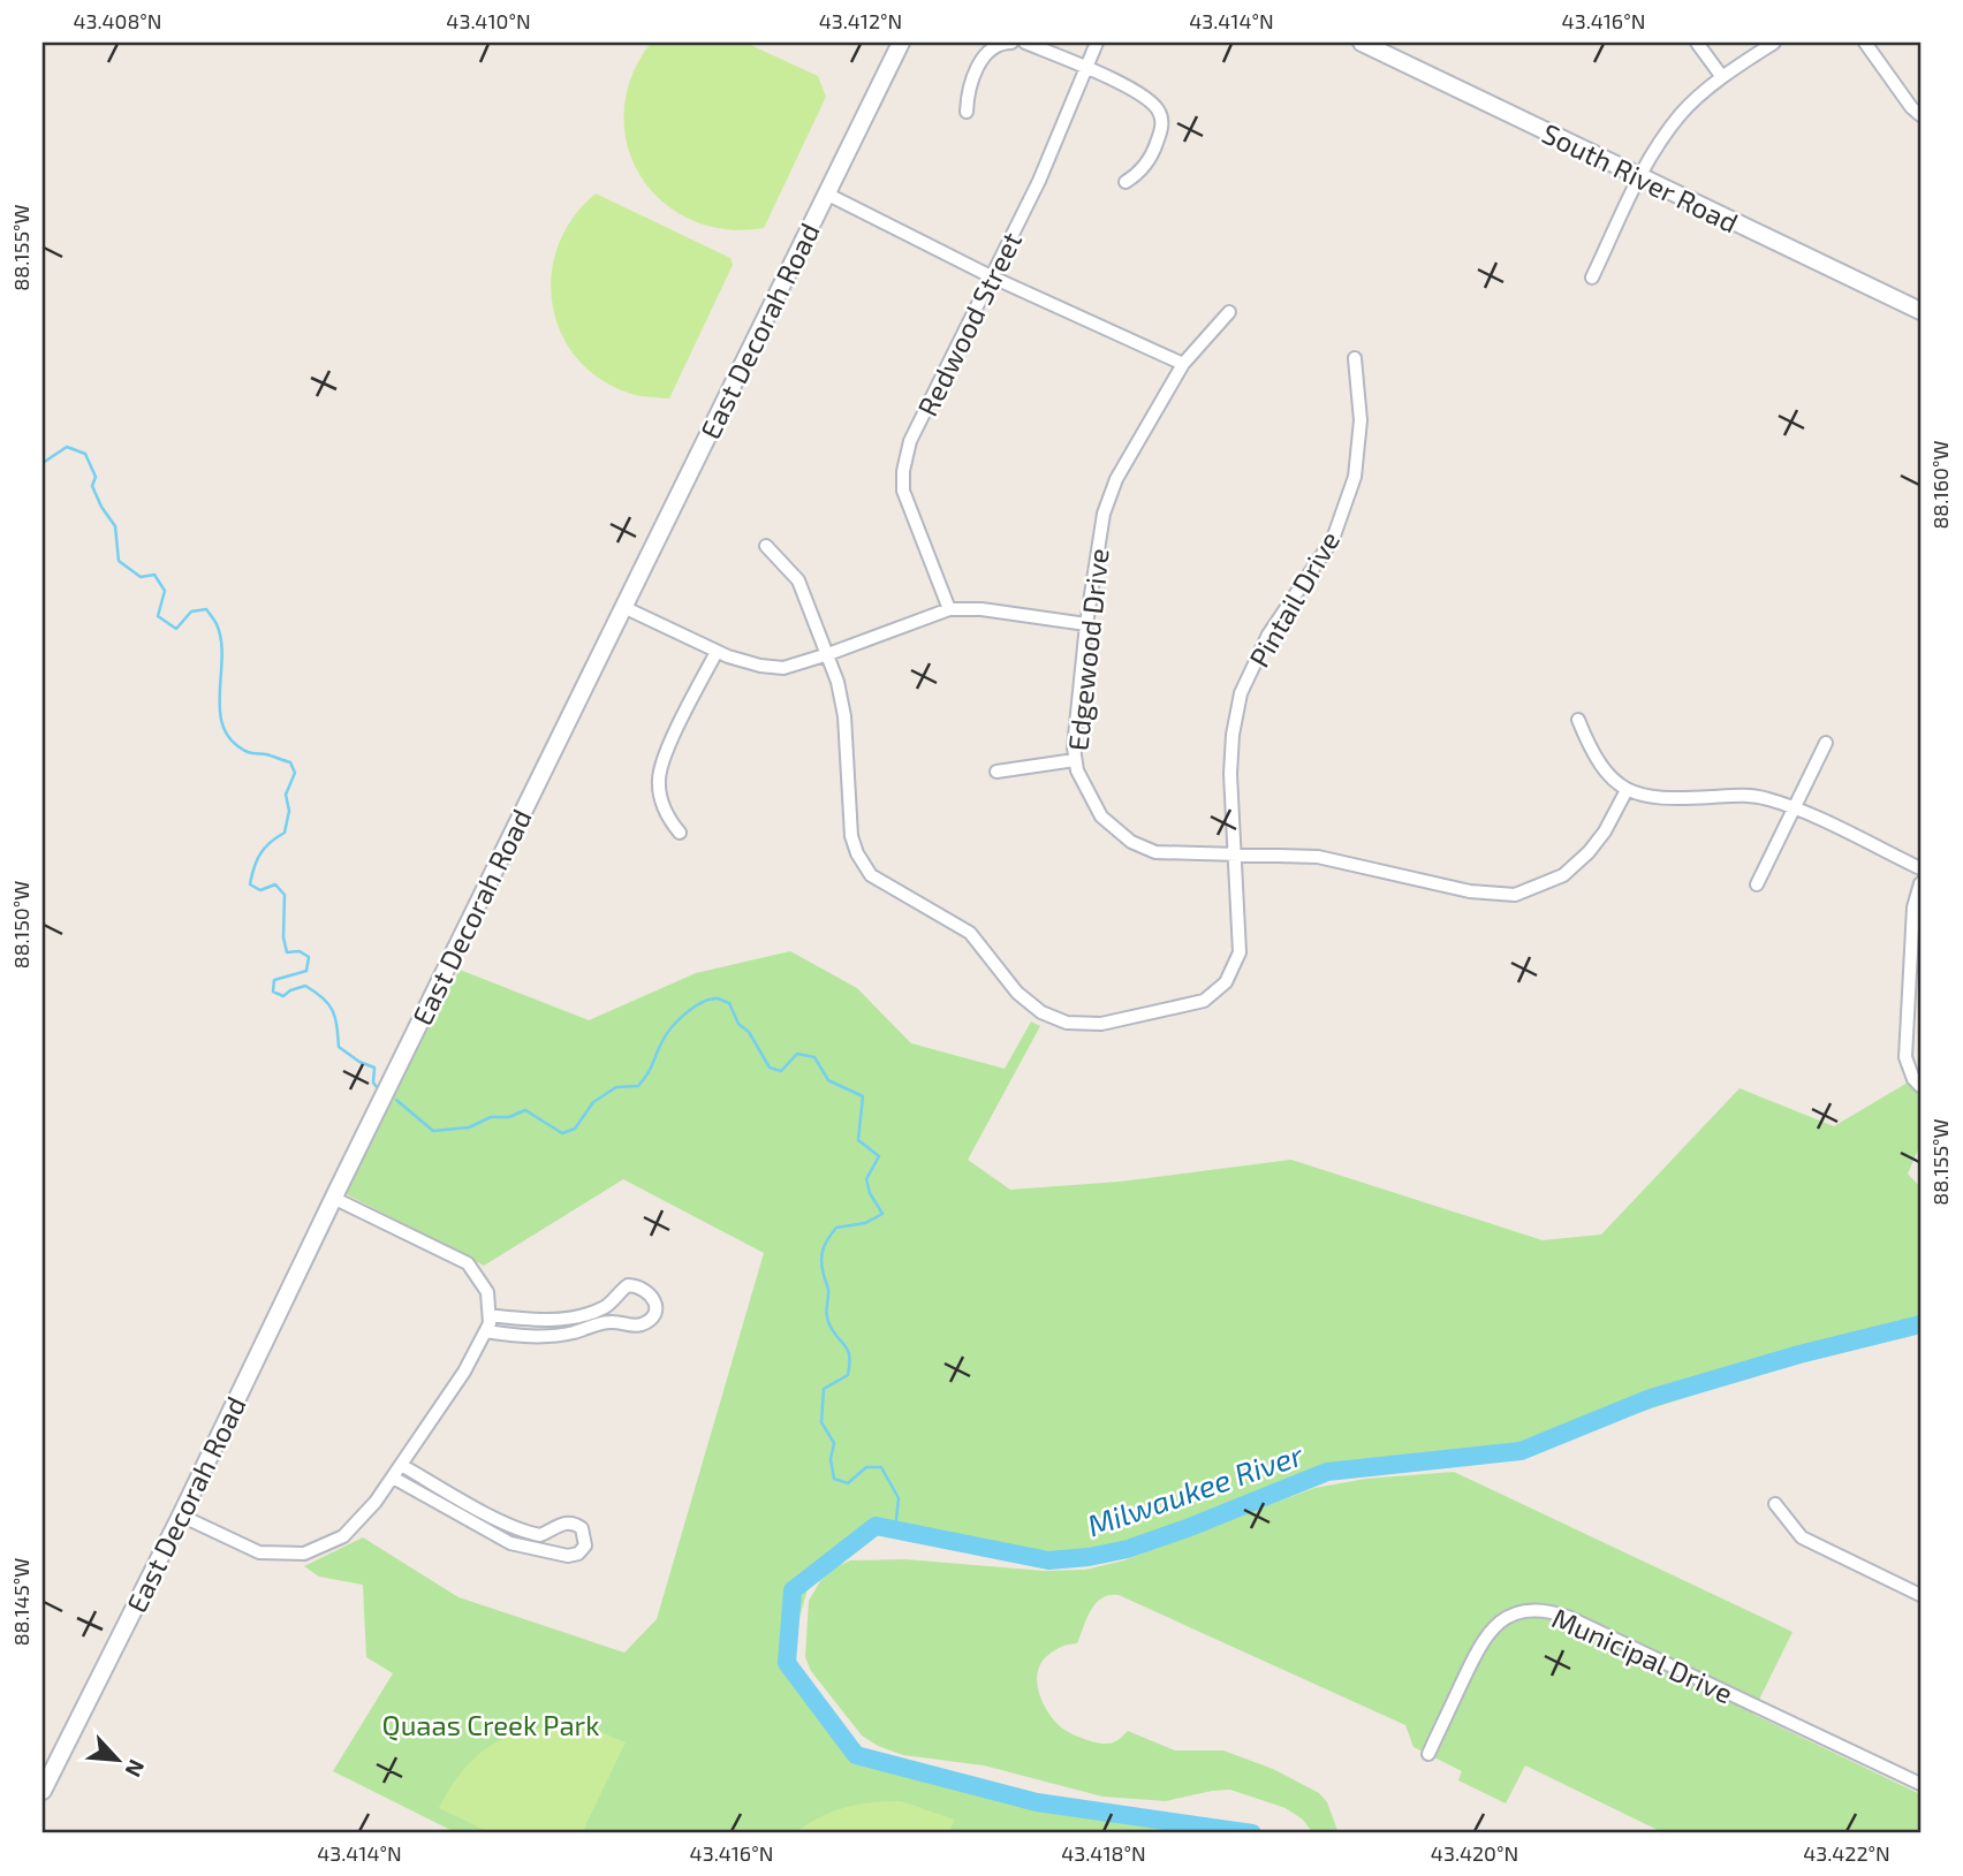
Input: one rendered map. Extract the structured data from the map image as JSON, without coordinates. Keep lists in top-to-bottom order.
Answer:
{
  "streets": {
    "street": [
      "South River Road",
      "Redwood Street",
      "East Decorah Road",
      "Pintail Drive",
      "Edgewood Drive",
      "Municipal Drive"
    ]
  },
  "crossings": [
    ["Pintail Drive", "Edgewood Drive"]
  ],
  "water": ["Milwaukee River"],
  "parks": ["Quaas Creek Park"],
  "north": "bottom right",
  "coordinates": [
    "43.408°N",
    "43.410°N",
    "43.412°N",
    "43.414°N",
    "43.416°N",
    "88.155°W",
    "88.160°W",
    "88.150°W",
    "88.145°W",
    "43.418°N",
    "43.420°N",
    "43.422°N"
  ]
}
